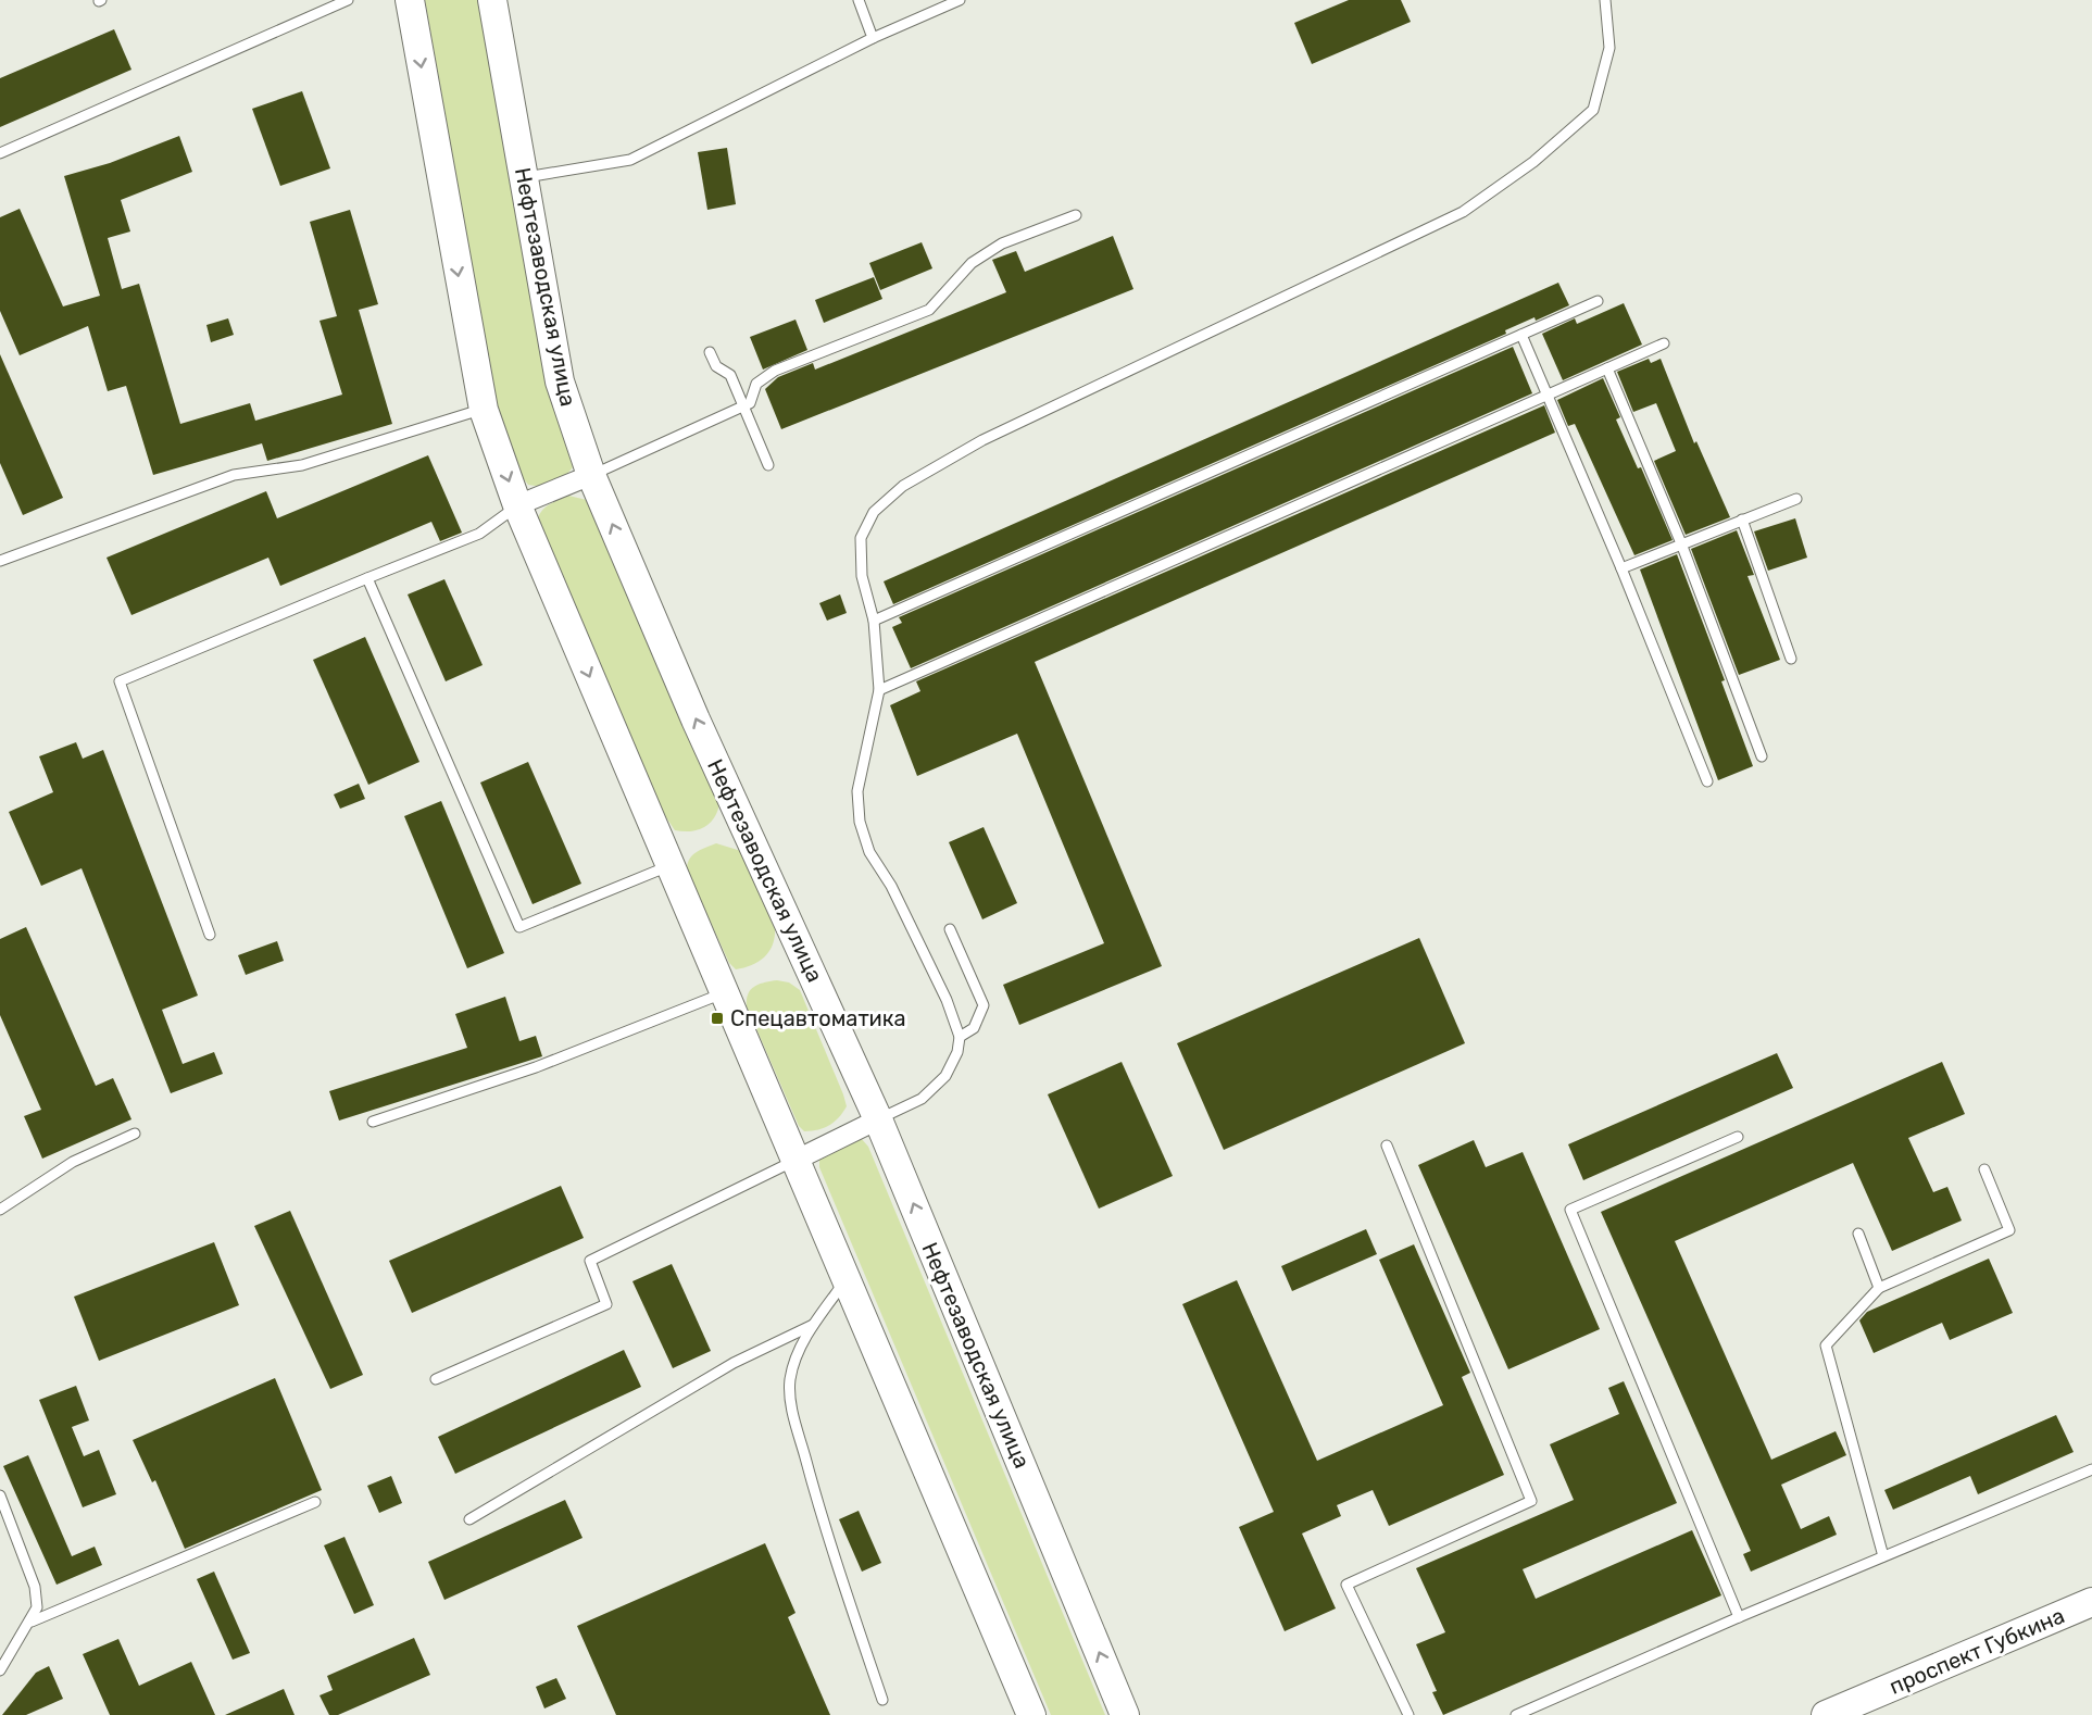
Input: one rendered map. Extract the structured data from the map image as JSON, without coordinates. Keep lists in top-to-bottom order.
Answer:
{
  "streets": {
    "main road": ["Нефтезаводская улица", "проспект Губкина"]
  },
  "places": {
    "transit": ["Спецавтоматика"]
  }
}
